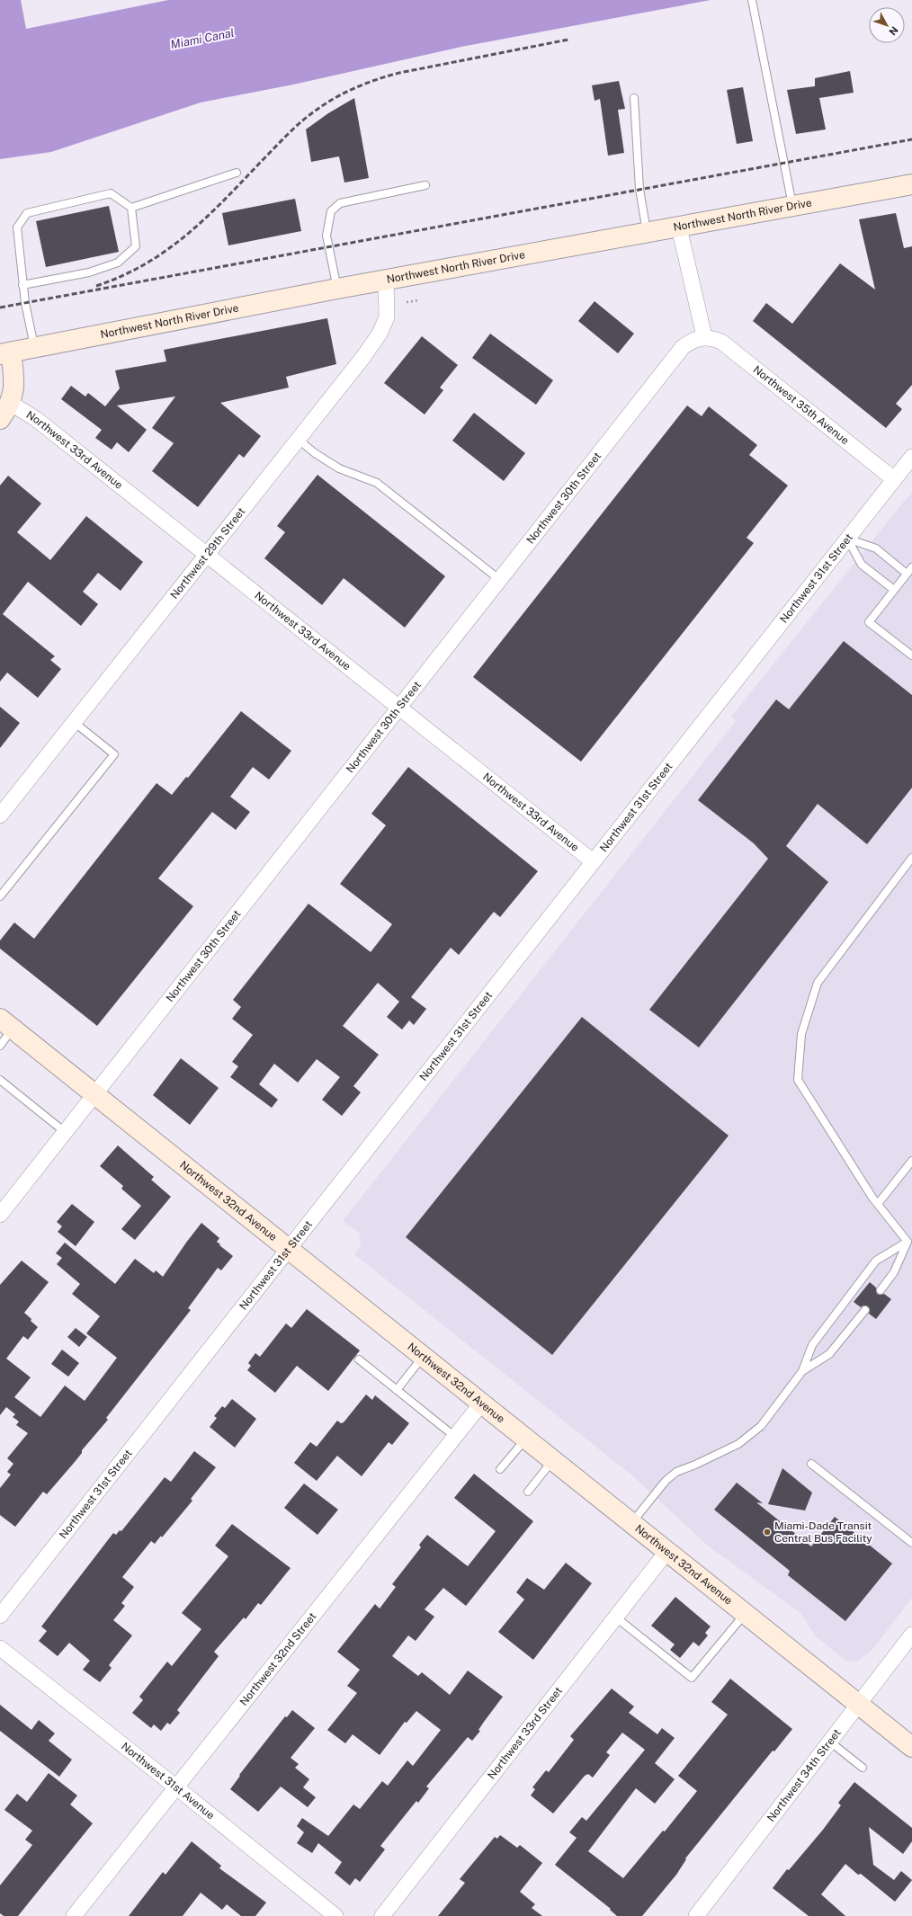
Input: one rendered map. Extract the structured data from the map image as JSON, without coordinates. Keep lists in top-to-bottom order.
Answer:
{
  "streets": {
    "main road": ["Northwest North River Drive", "Northwest 32nd Avenue"],
    "street": [
      "Northwest 35th Avenue",
      "Northwest 33rd Avenue",
      "Northwest 30th Street",
      "Northwest 29th Street",
      "Northwest 31st Street",
      "Northwest 32nd Street",
      "Northwest 33rd Street",
      "Northwest 34th Street",
      "Northwest 31st Avenue"
    ]
  },
  "crossings": [
    ["Northwest North River Drive", "Northwest 29th Street"],
    ["Northwest 35th Avenue", "Northwest 30th Street"],
    ["Northwest 35th Avenue", "Northwest 31st Street"],
    ["Northwest 33rd Avenue", "Northwest 30th Street"],
    ["Northwest 33rd Avenue", "Northwest 29th Street"],
    ["Northwest 33rd Avenue", "Northwest 31st Street"],
    ["Northwest 30th Street", "Northwest 32nd Avenue"],
    ["Northwest 31st Street", "Northwest 32nd Avenue"],
    ["Northwest 32nd Avenue", "Northwest 32nd Street"],
    ["Northwest 32nd Avenue", "Northwest 33rd Street"],
    ["Northwest 32nd Avenue", "Northwest 34th Street"],
    ["Northwest 32nd Street", "Northwest 31st Avenue"]
  ],
  "water": ["Miami Canal"],
  "places": ["Miami-Dade Transit Central Bus Facility"],
  "north": "bottom right"
}
